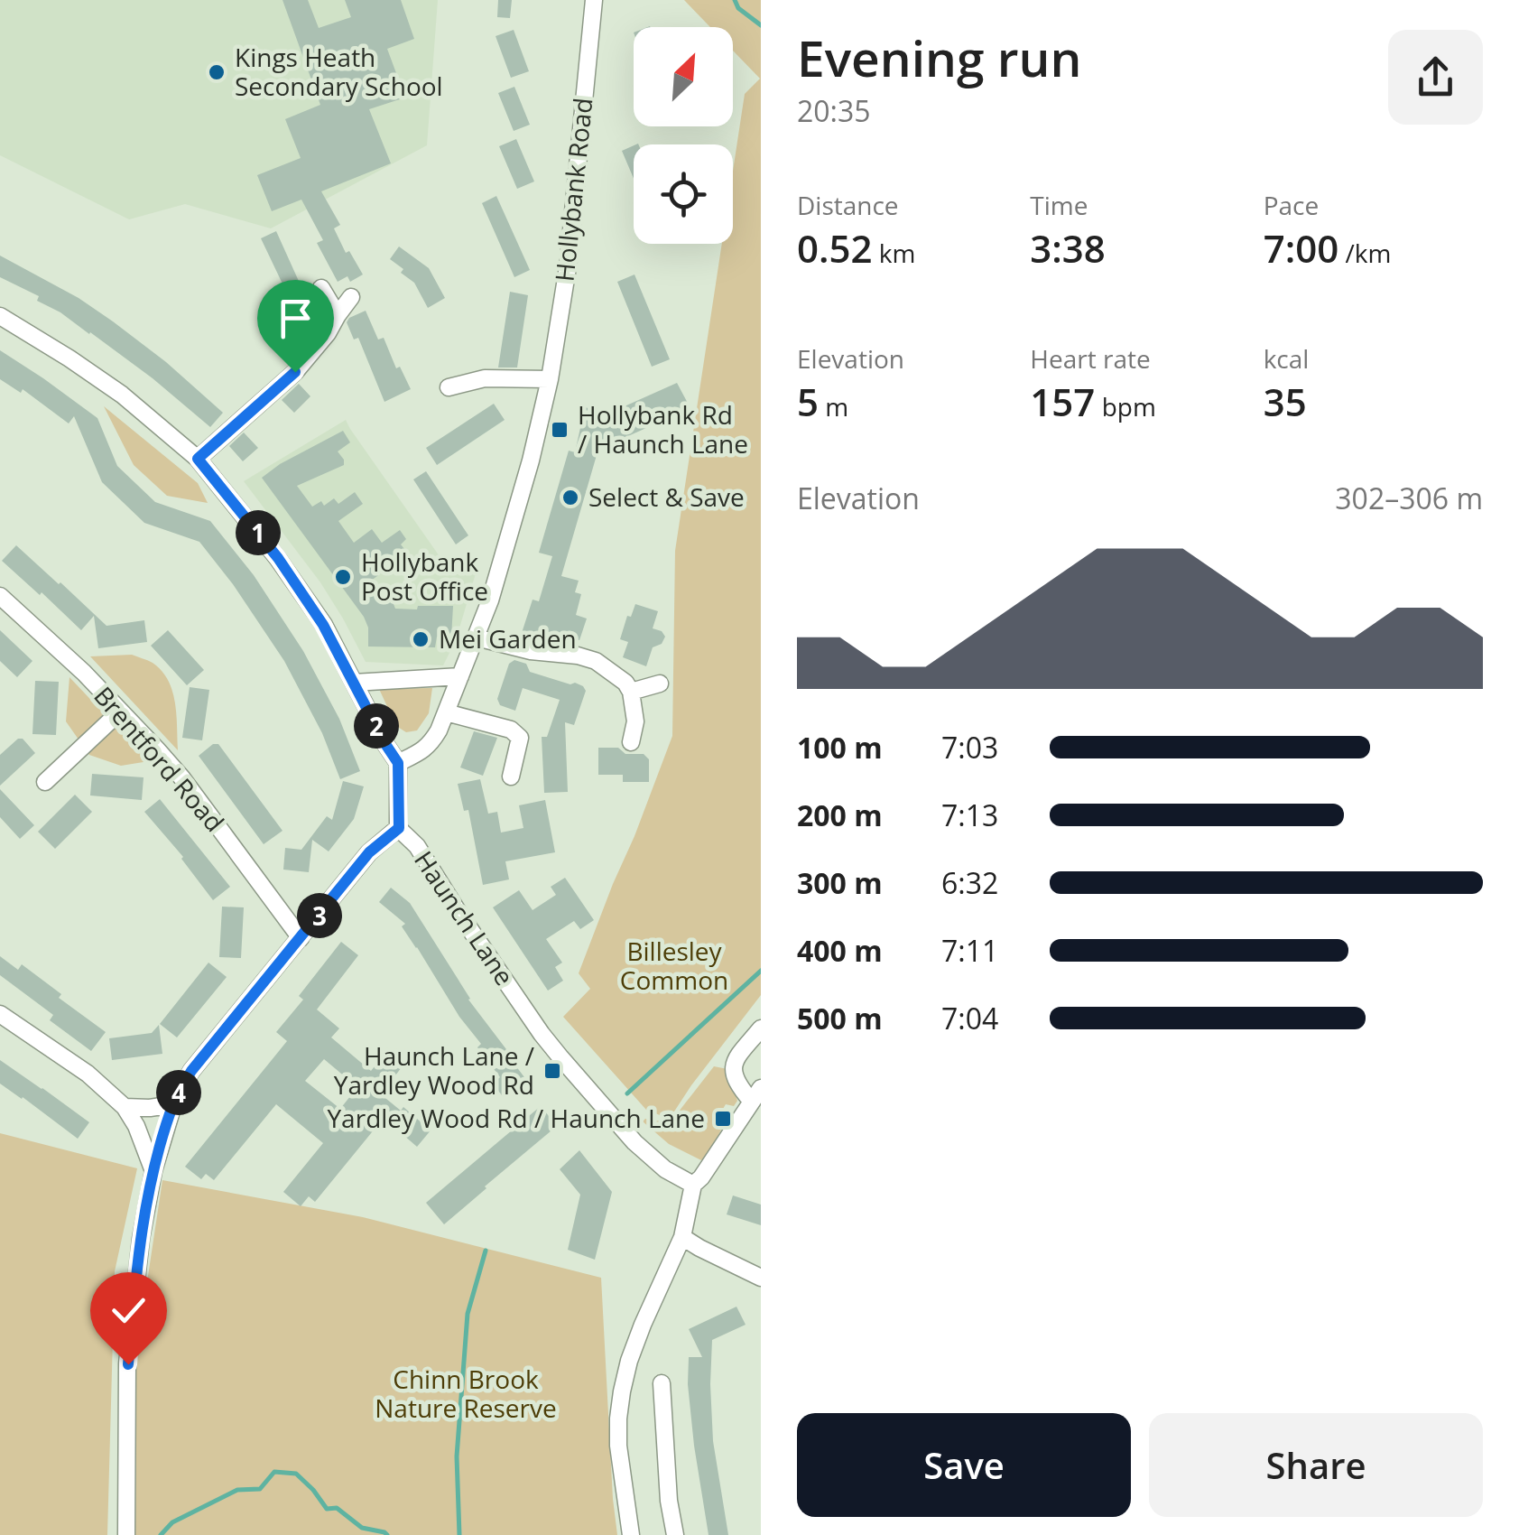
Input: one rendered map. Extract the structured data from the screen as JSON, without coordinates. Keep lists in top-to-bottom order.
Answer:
{
  "streets": {
    "street": ["Hollybank Road", "Brentford Road", "Haunch Lane"]
  },
  "crossings": [
    ["Hollybank Road", "Haunch Lane"]
  ],
  "parks": ["Billesley Common", "Chinn Brook Nature Reserve"],
  "places": {
    "other": [
      "Kings Heath Secondary School",
      "Select & Save",
      "Hollybank Post Office",
      "Mei Garden"
    ],
    "transit": ["Hollybank Rd / Haunch Lane", "Haunch Lane / Yardley Wood Rd", "Yardley Wood Rd / Haunch Lane"]
  },
  "north": "top right",
  "page": {
    "heading": ["Evening run", "20:35"],
    "stats": [
      ["Distance", "0.52 km"],
      ["Time", "3:38"],
      ["Pace", "7:00 /km"],
      ["Elevation", "5 m"],
      ["Heart rate", "157 bpm"],
      ["kcal", "35"]
    ],
    "chart": ["Elevation", "302–306 m"],
    "pins": [
      "1",
      "2",
      "3",
      "4"
    ],
    "list": [
      {
        "name": "100 m",
        "note": "7:03"
      },
      {
        "name": "200 m",
        "note": "7:13"
      },
      {
        "name": "300 m",
        "note": "6:32"
      },
      {
        "name": "400 m",
        "note": "7:11"
      },
      {
        "name": "500 m",
        "note": "7:04"
      }
    ],
    "buttons": ["Save", "Share"]
  }
}
